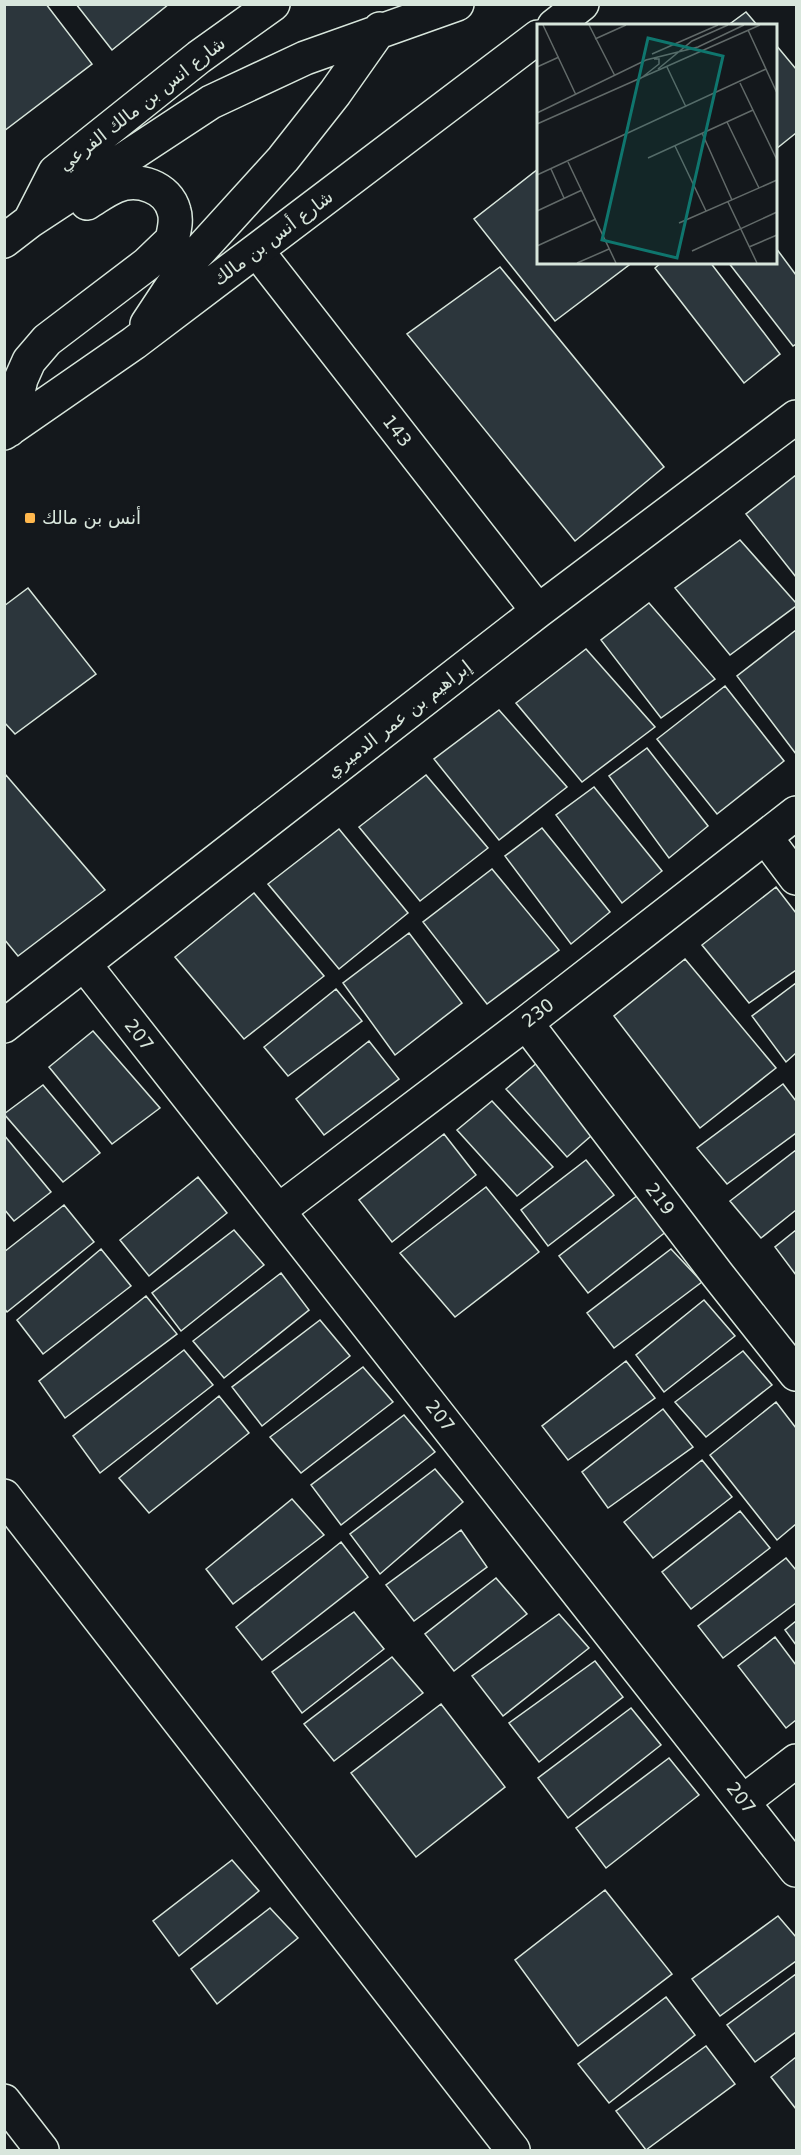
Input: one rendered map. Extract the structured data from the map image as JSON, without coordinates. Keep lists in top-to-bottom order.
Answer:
{
  "streets": {
    "street": [
      "شارع انس بن مالك الفرعي",
      "شارع أنس بن مالك",
      "143",
      "إبراهيم بن عمر الدميري",
      "230",
      "207",
      "219"
    ]
  },
  "crossings": [
    ["شارع أنس بن مالك", "143"],
    ["143", "إبراهيم بن عمر الدميري"],
    ["إبراهيم بن عمر الدميري", "207"],
    ["230", "207"],
    ["230", "219"]
  ],
  "places": {
    "transit": ["أنس بن مالك"]
  }
}
